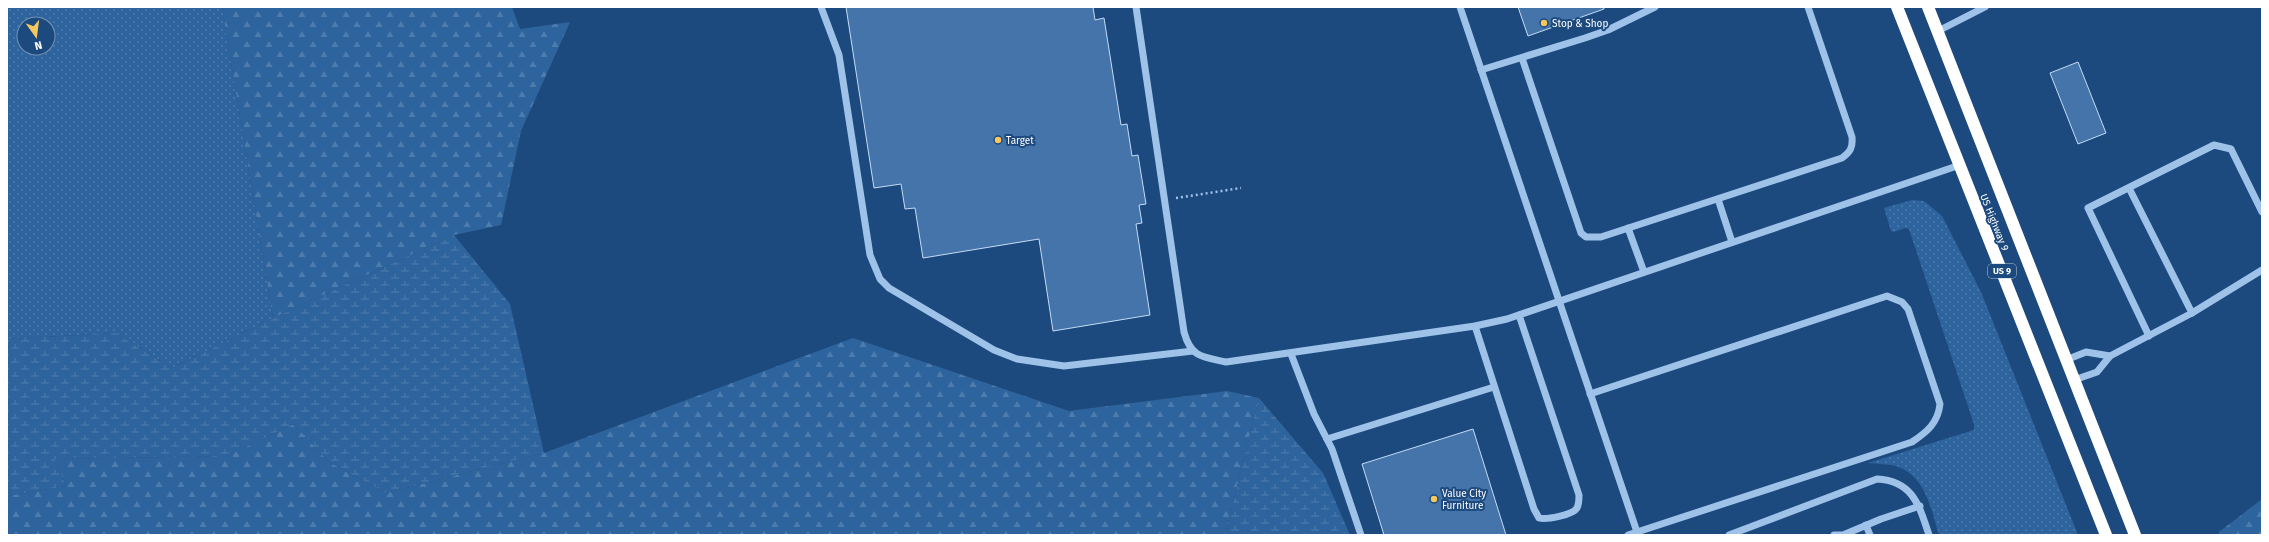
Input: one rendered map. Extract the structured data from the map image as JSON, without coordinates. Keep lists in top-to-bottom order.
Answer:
{
  "streets": {
    "highway": ["US Highway 9", "US 9"]
  },
  "places": ["Stop & Shop", "Target", "Value City Furniture"],
  "north": "bottom"
}
